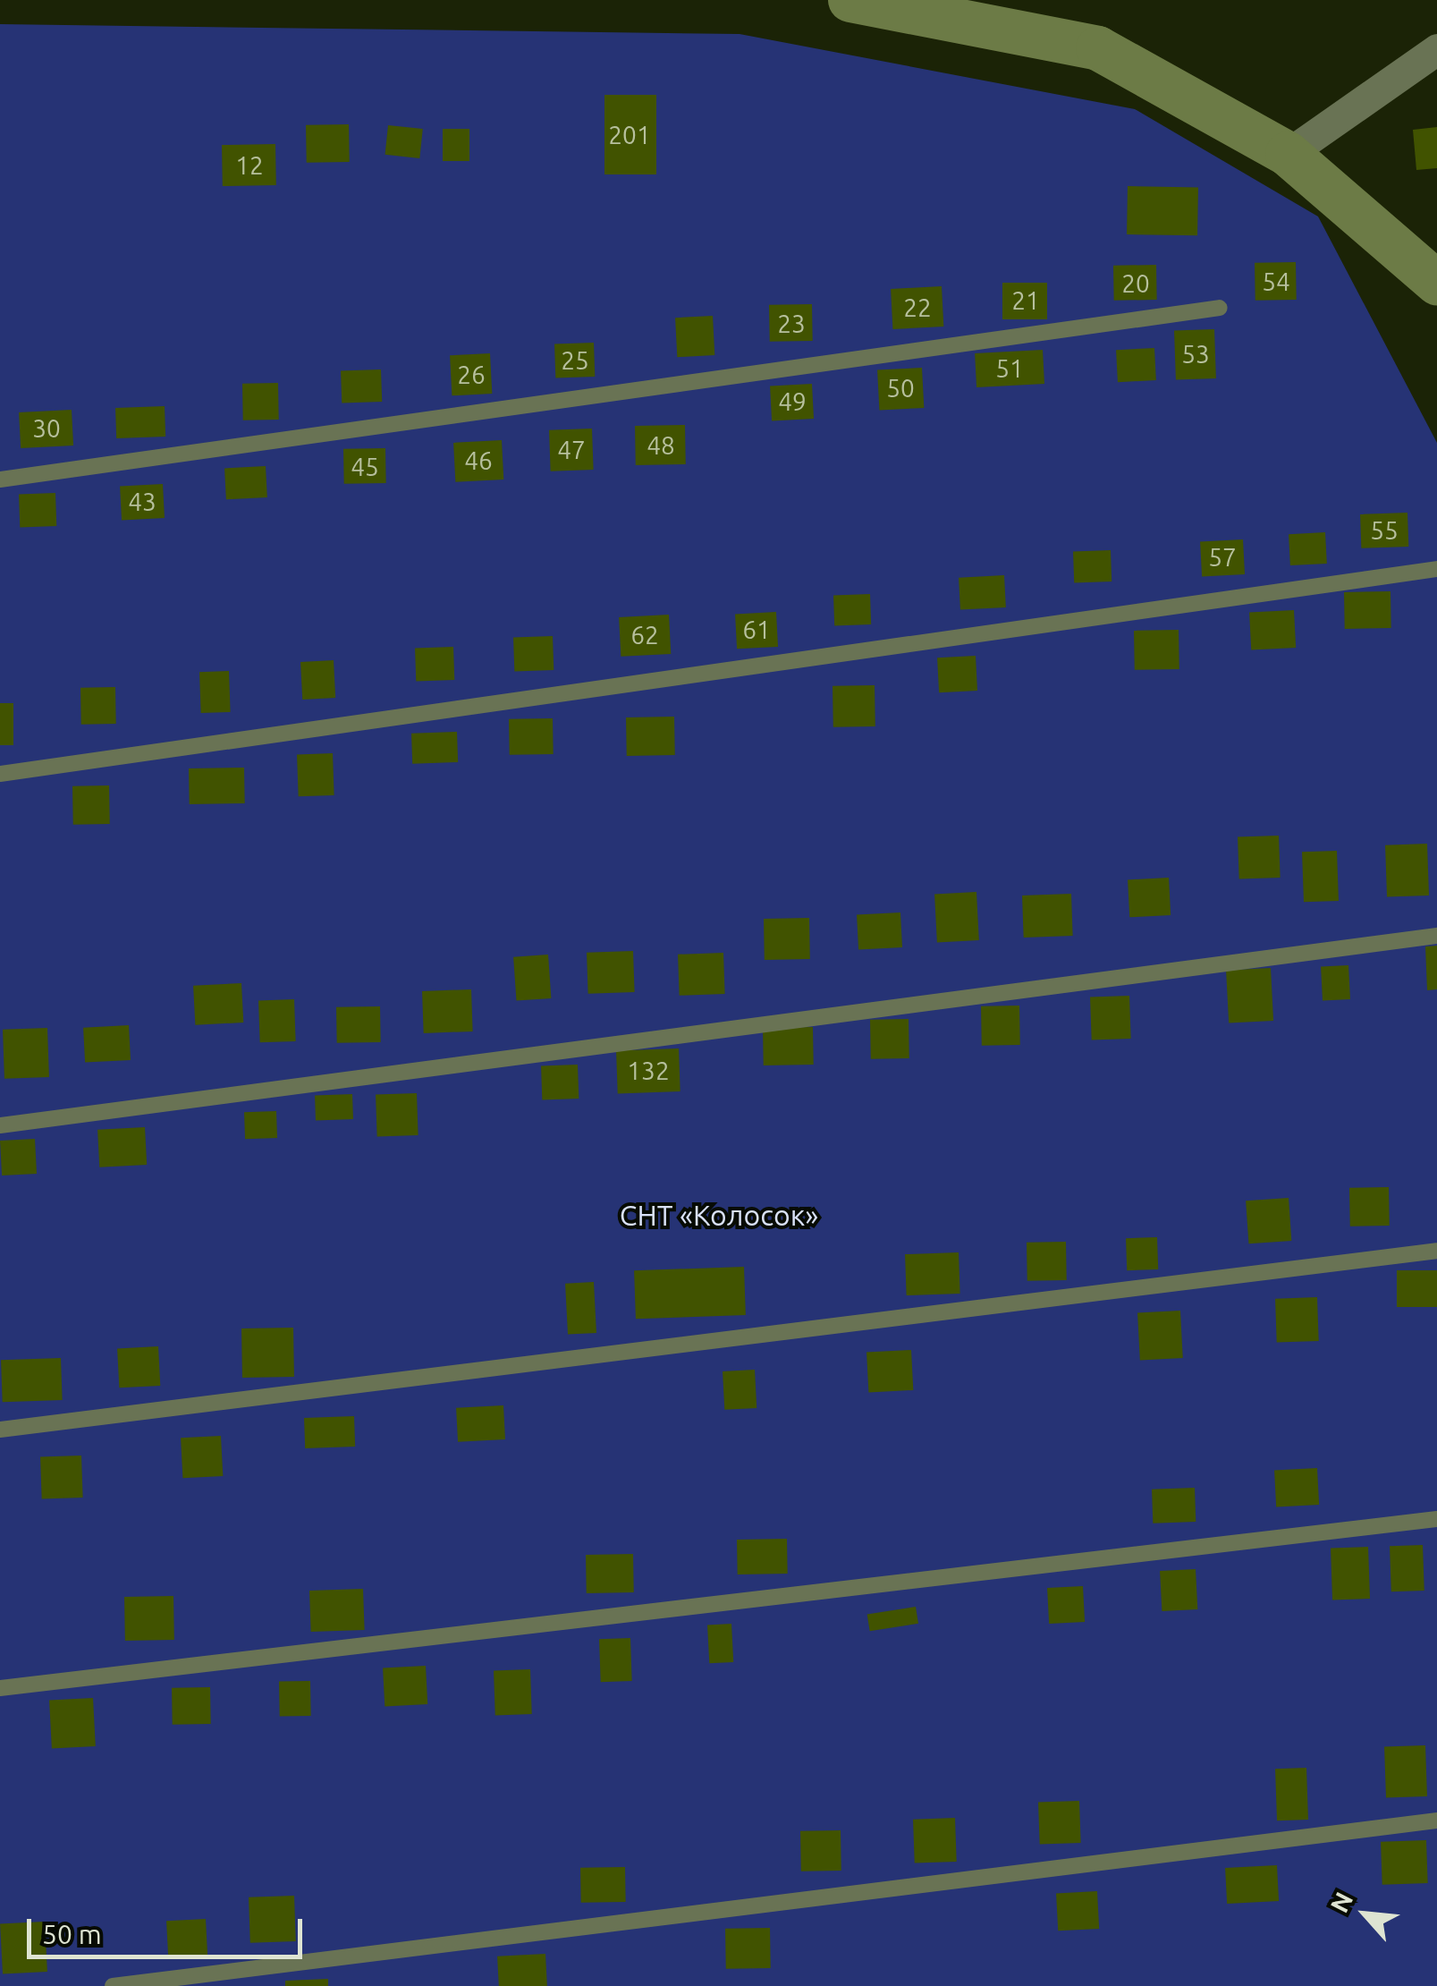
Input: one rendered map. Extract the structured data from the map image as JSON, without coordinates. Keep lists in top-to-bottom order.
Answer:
{
  "parks": ["СНТ «Колосок»"],
  "house_numbers": [
    "201",
    "12",
    "54",
    "20",
    "21",
    "22",
    "23",
    "53",
    "25",
    "51",
    "26",
    "50",
    "49",
    "30",
    "48",
    "47",
    "46",
    "45",
    "43",
    "55",
    "57",
    "61",
    "62",
    "132"
  ],
  "scale_bar": "50 m",
  "north": "top left"
}
